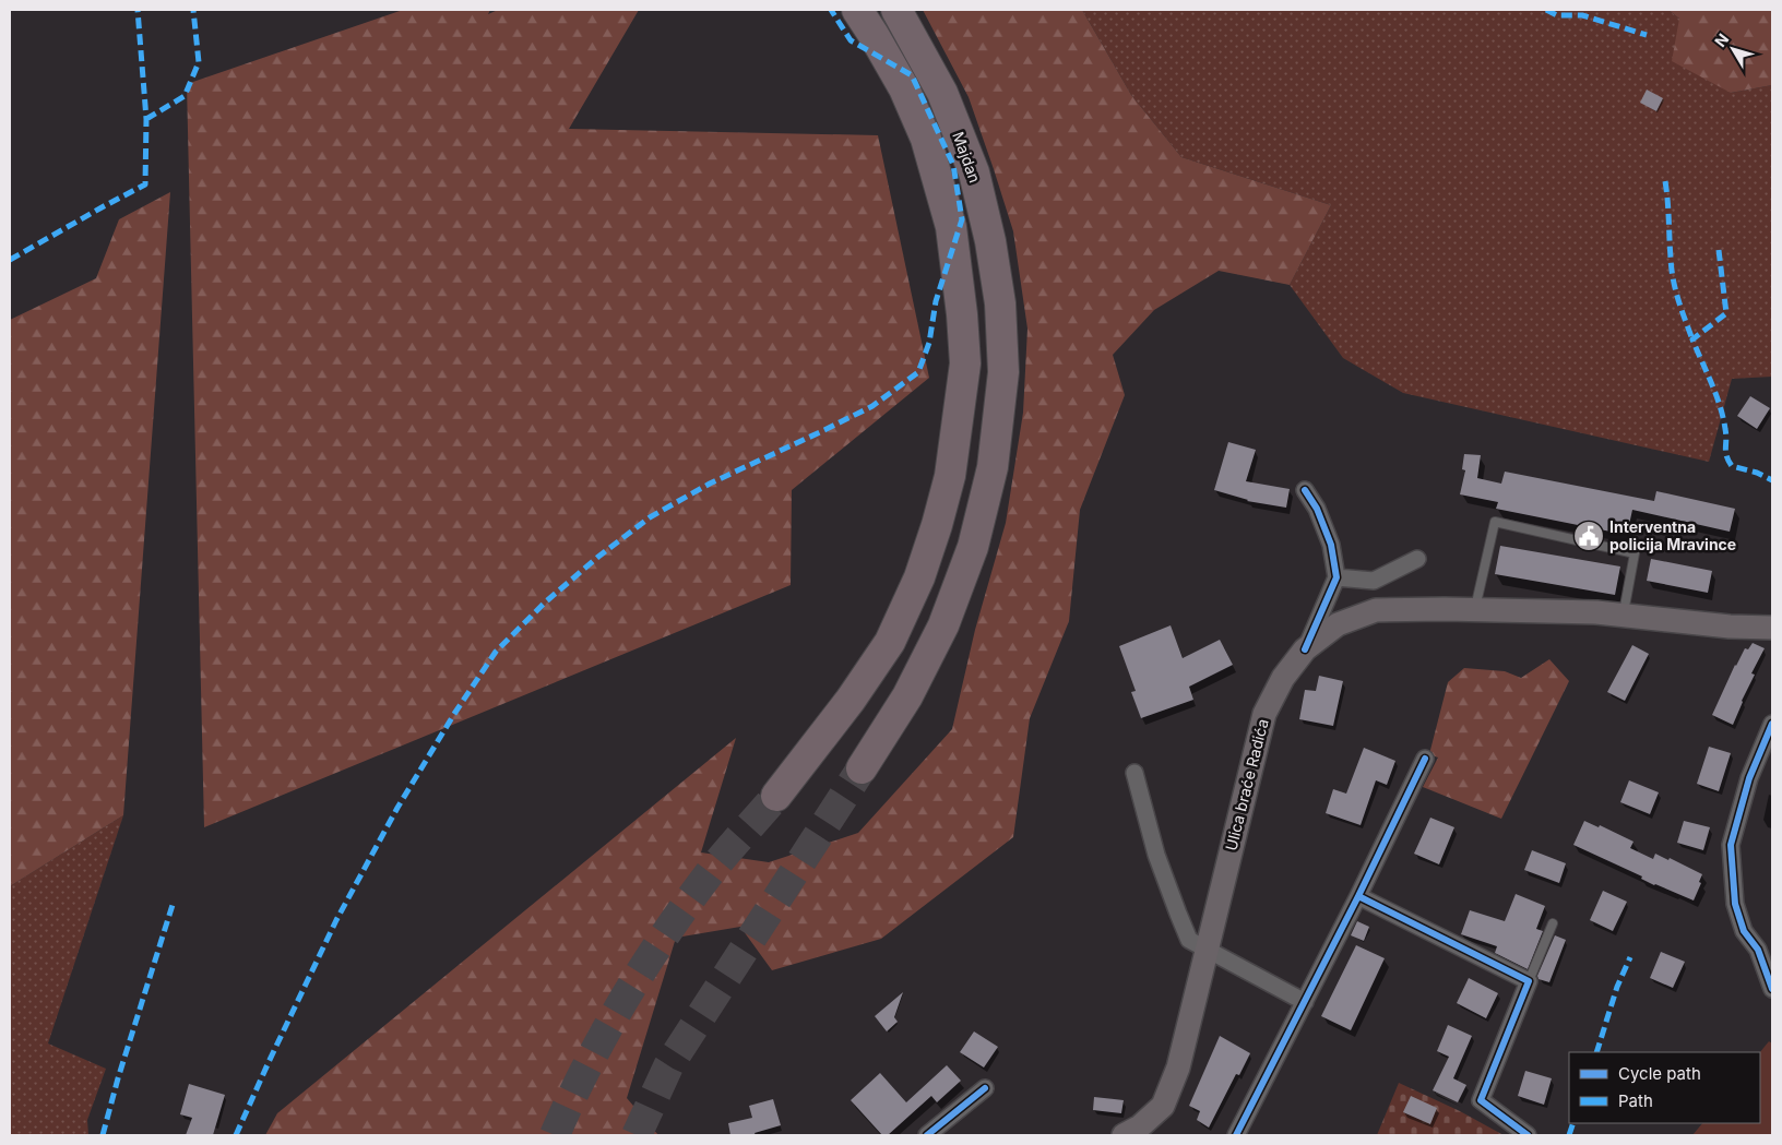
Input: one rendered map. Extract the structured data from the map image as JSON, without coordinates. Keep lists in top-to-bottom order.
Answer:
{
  "streets": {
    "highway": ["Majdan"],
    "main road": ["Ulica braće Radića"]
  },
  "places": {
    "public building": ["Interventna policija Mravince"]
  },
  "legend": ["Cycle path", "Path"],
  "north": "top left"
}
